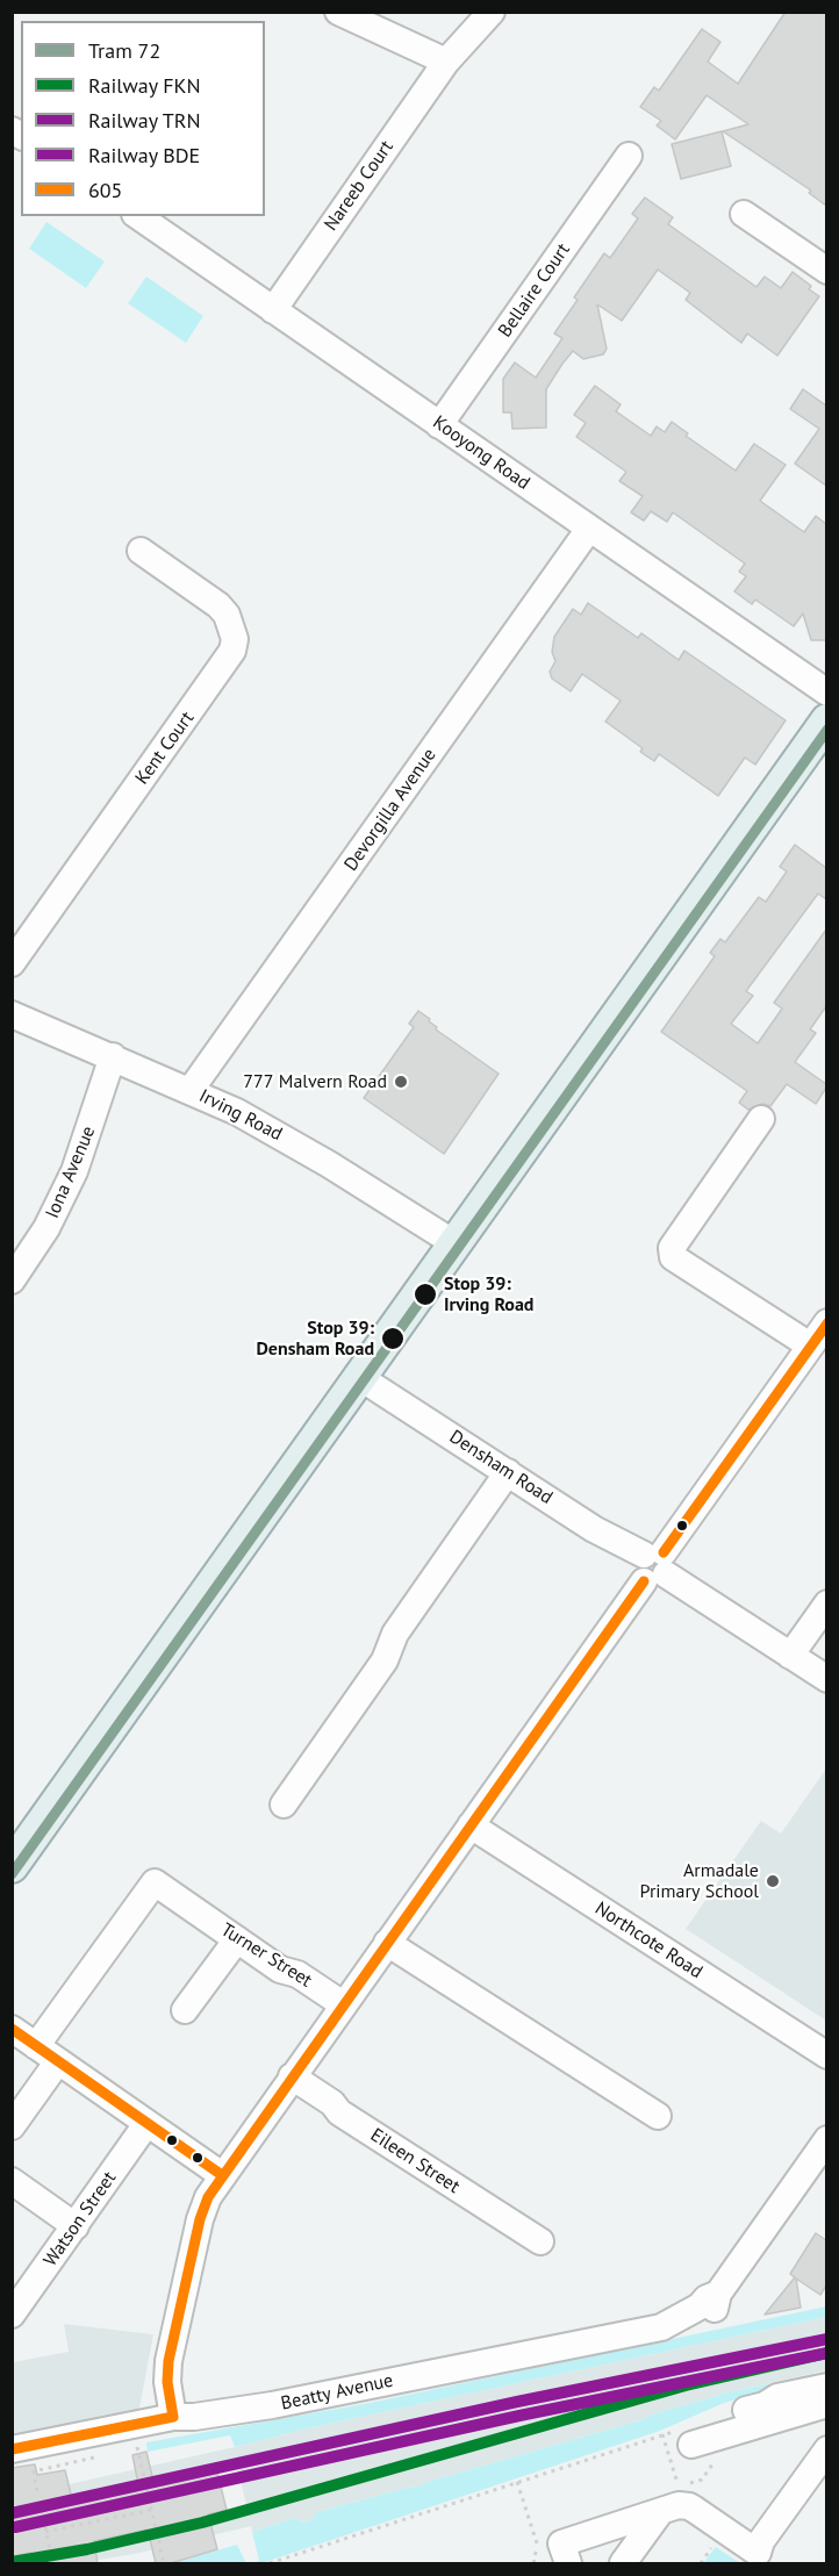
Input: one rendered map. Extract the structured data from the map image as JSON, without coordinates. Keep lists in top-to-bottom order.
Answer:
{
  "streets": {
    "street": [
      "Nareeb Court",
      "Bellaire Court",
      "Kooyong Road",
      "Kent Court",
      "Devorgilla Avenue",
      "Irving Road",
      "Iona Avenue",
      "Densham Road",
      "Northcote Road",
      "Turner Street",
      "Eileen Street",
      "Watson Street",
      "Beatty Avenue"
    ]
  },
  "crossings": [
    ["Nareeb Court", "Kooyong Road"],
    ["Bellaire Court", "Kooyong Road"],
    ["Kooyong Road", "Devorgilla Avenue"],
    ["Devorgilla Avenue", "Irving Road"],
    ["Irving Road", "Iona Avenue"]
  ],
  "places": [
    "777 Malvern Road",
    "Stop 39: Irving Road",
    "Stop 39: Densham Road",
    "Armadale Primary School"
  ],
  "lines": [
    "tram line 72",
    "transit line 605",
    "rail line TRN",
    "rail line FKN",
    "rail line BDE"
  ],
  "legend": [
    "Tram 72",
    "Railway FKN",
    "Railway TRN",
    "Railway BDE",
    "605"
  ]
}
